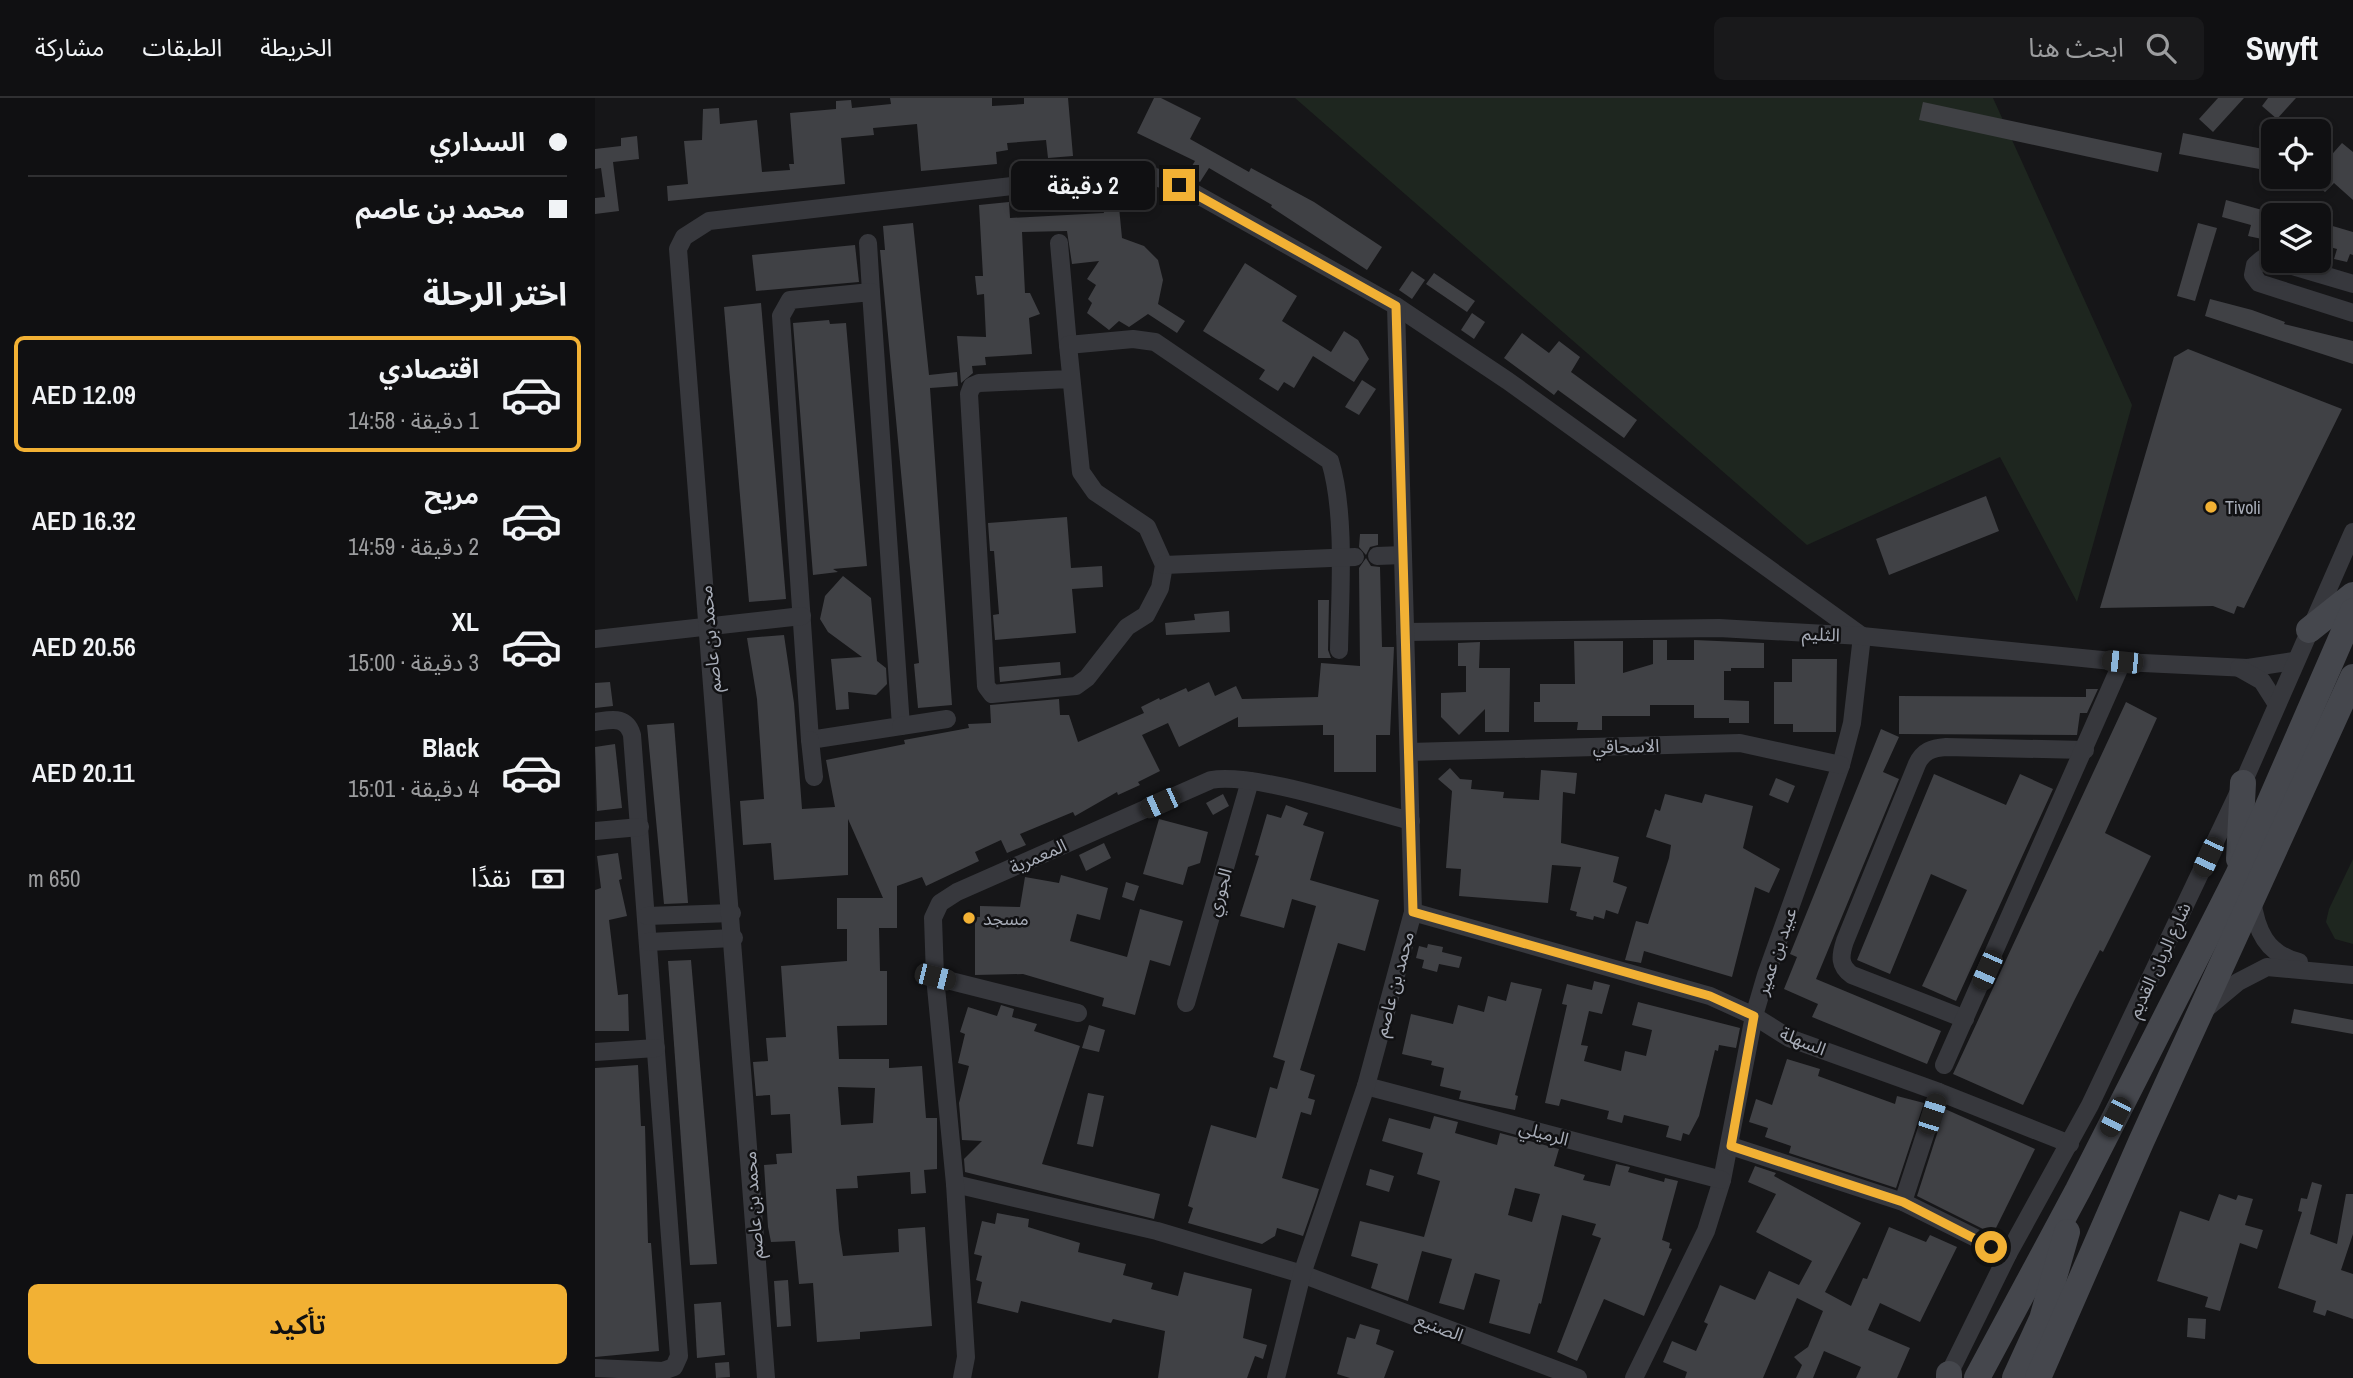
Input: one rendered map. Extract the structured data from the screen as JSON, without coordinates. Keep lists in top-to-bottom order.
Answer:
{
  "streets": {
    "street": [
      "الثليم",
      "محمد بن عاصم",
      "الاسحاقي",
      "المعمرية",
      "الجوري",
      "عبيد بن عمير",
      "شارع الريان القديم",
      "السهلة",
      "الرميلي",
      "الصنيع"
    ]
  },
  "crossings": [
    ["الثليم", "محمد بن عاصم"],
    ["الثليم", "عبيد بن عمير"],
    ["الثليم", "شارع الريان القديم"],
    ["محمد بن عاصم", "الاسحاقي"],
    ["محمد بن عاصم", "المعمرية"],
    ["محمد بن عاصم", "السهلة"],
    ["محمد بن عاصم", "الرميلي"],
    ["محمد بن عاصم", "الصنيع"],
    ["الاسحاقي", "عبيد بن عمير"],
    ["المعمرية", "الجوري"],
    ["عبيد بن عمير", "السهلة"],
    ["عبيد بن عمير", "الرميلي"],
    ["شارع الريان القديم", "السهلة"]
  ],
  "places": ["Tivoli", "مسجد"],
  "page": {
    "header": "Swyft",
    "search": "ابحث هنا",
    "nav": ["الخريطة", "الطبقات", "مشاركة"],
    "banner": ["السداري", "محمد بن عاصم"],
    "bubble": "2 دقيقة",
    "heading": "اختر الرحلة",
    "list": [
      {
        "name": "اقتصادي",
        "note": "1 دقيقة · 14:58",
        "value": "AED 12.09"
      },
      {
        "name": "مريح",
        "note": "2 دقيقة · 14:59",
        "value": "AED 16.32"
      },
      {
        "name": "XL",
        "note": "3 دقيقة · 15:00",
        "value": "AED 20.56"
      },
      {
        "name": "Black",
        "note": "4 دقيقة · 15:01",
        "value": "AED 20.11"
      }
    ],
    "pay": ["نقدًا", "650 m"],
    "buttons": "تأكيد"
  }
}
